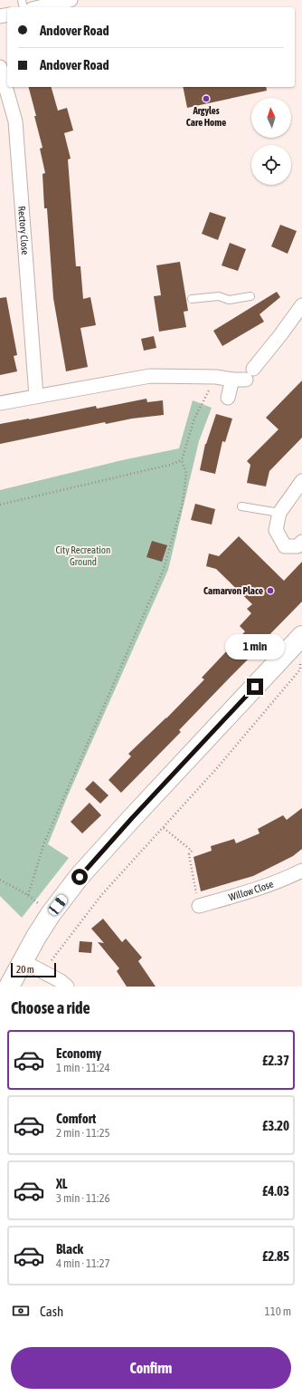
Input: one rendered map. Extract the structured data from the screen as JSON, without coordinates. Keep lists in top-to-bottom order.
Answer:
{
  "streets": {
    "street": ["Rectory Close", "Willow Close"]
  },
  "parks": ["City Recreation Ground"],
  "places": ["Argyles Care Home", "Carnarvon Place"],
  "scale_bar": "20 m",
  "north": "top",
  "page": {
    "banner": ["Andover Road", "Andover Road"],
    "bubble": "1 min",
    "scale": "20 m",
    "heading": "Choose a ride",
    "list": [
      {
        "name": "Economy",
        "note": "1 min · 11:24",
        "value": "£2.37"
      },
      {
        "name": "Comfort",
        "note": "2 min · 11:25",
        "value": "£3.20"
      },
      {
        "name": "XL",
        "note": "3 min · 11:26",
        "value": "£4.03"
      },
      {
        "name": "Black",
        "note": "4 min · 11:27",
        "value": "£2.85"
      }
    ],
    "pay": ["Cash", "110 m"],
    "buttons": "Confirm"
  }
}
